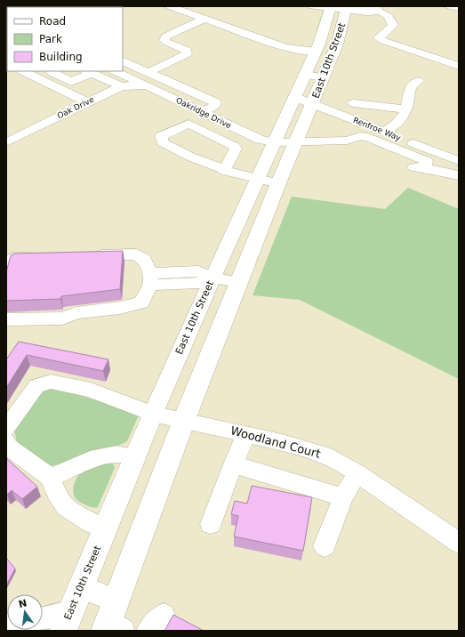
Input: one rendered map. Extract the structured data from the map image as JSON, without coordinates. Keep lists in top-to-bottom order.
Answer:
{
  "streets": {
    "main road": ["East 10th Street"],
    "street": [
      "Oak Drive",
      "Oakridge Drive",
      "Renfroe Way",
      "Woodland Court"
    ]
  },
  "crossings": [
    ["East 10th Street", "Oakridge Drive"],
    ["East 10th Street", "Renfroe Way"],
    ["East 10th Street", "Woodland Court"],
    ["Oak Drive", "Oakridge Drive"]
  ],
  "legend": ["Road", "Park", "Building"],
  "north": "top"
}
